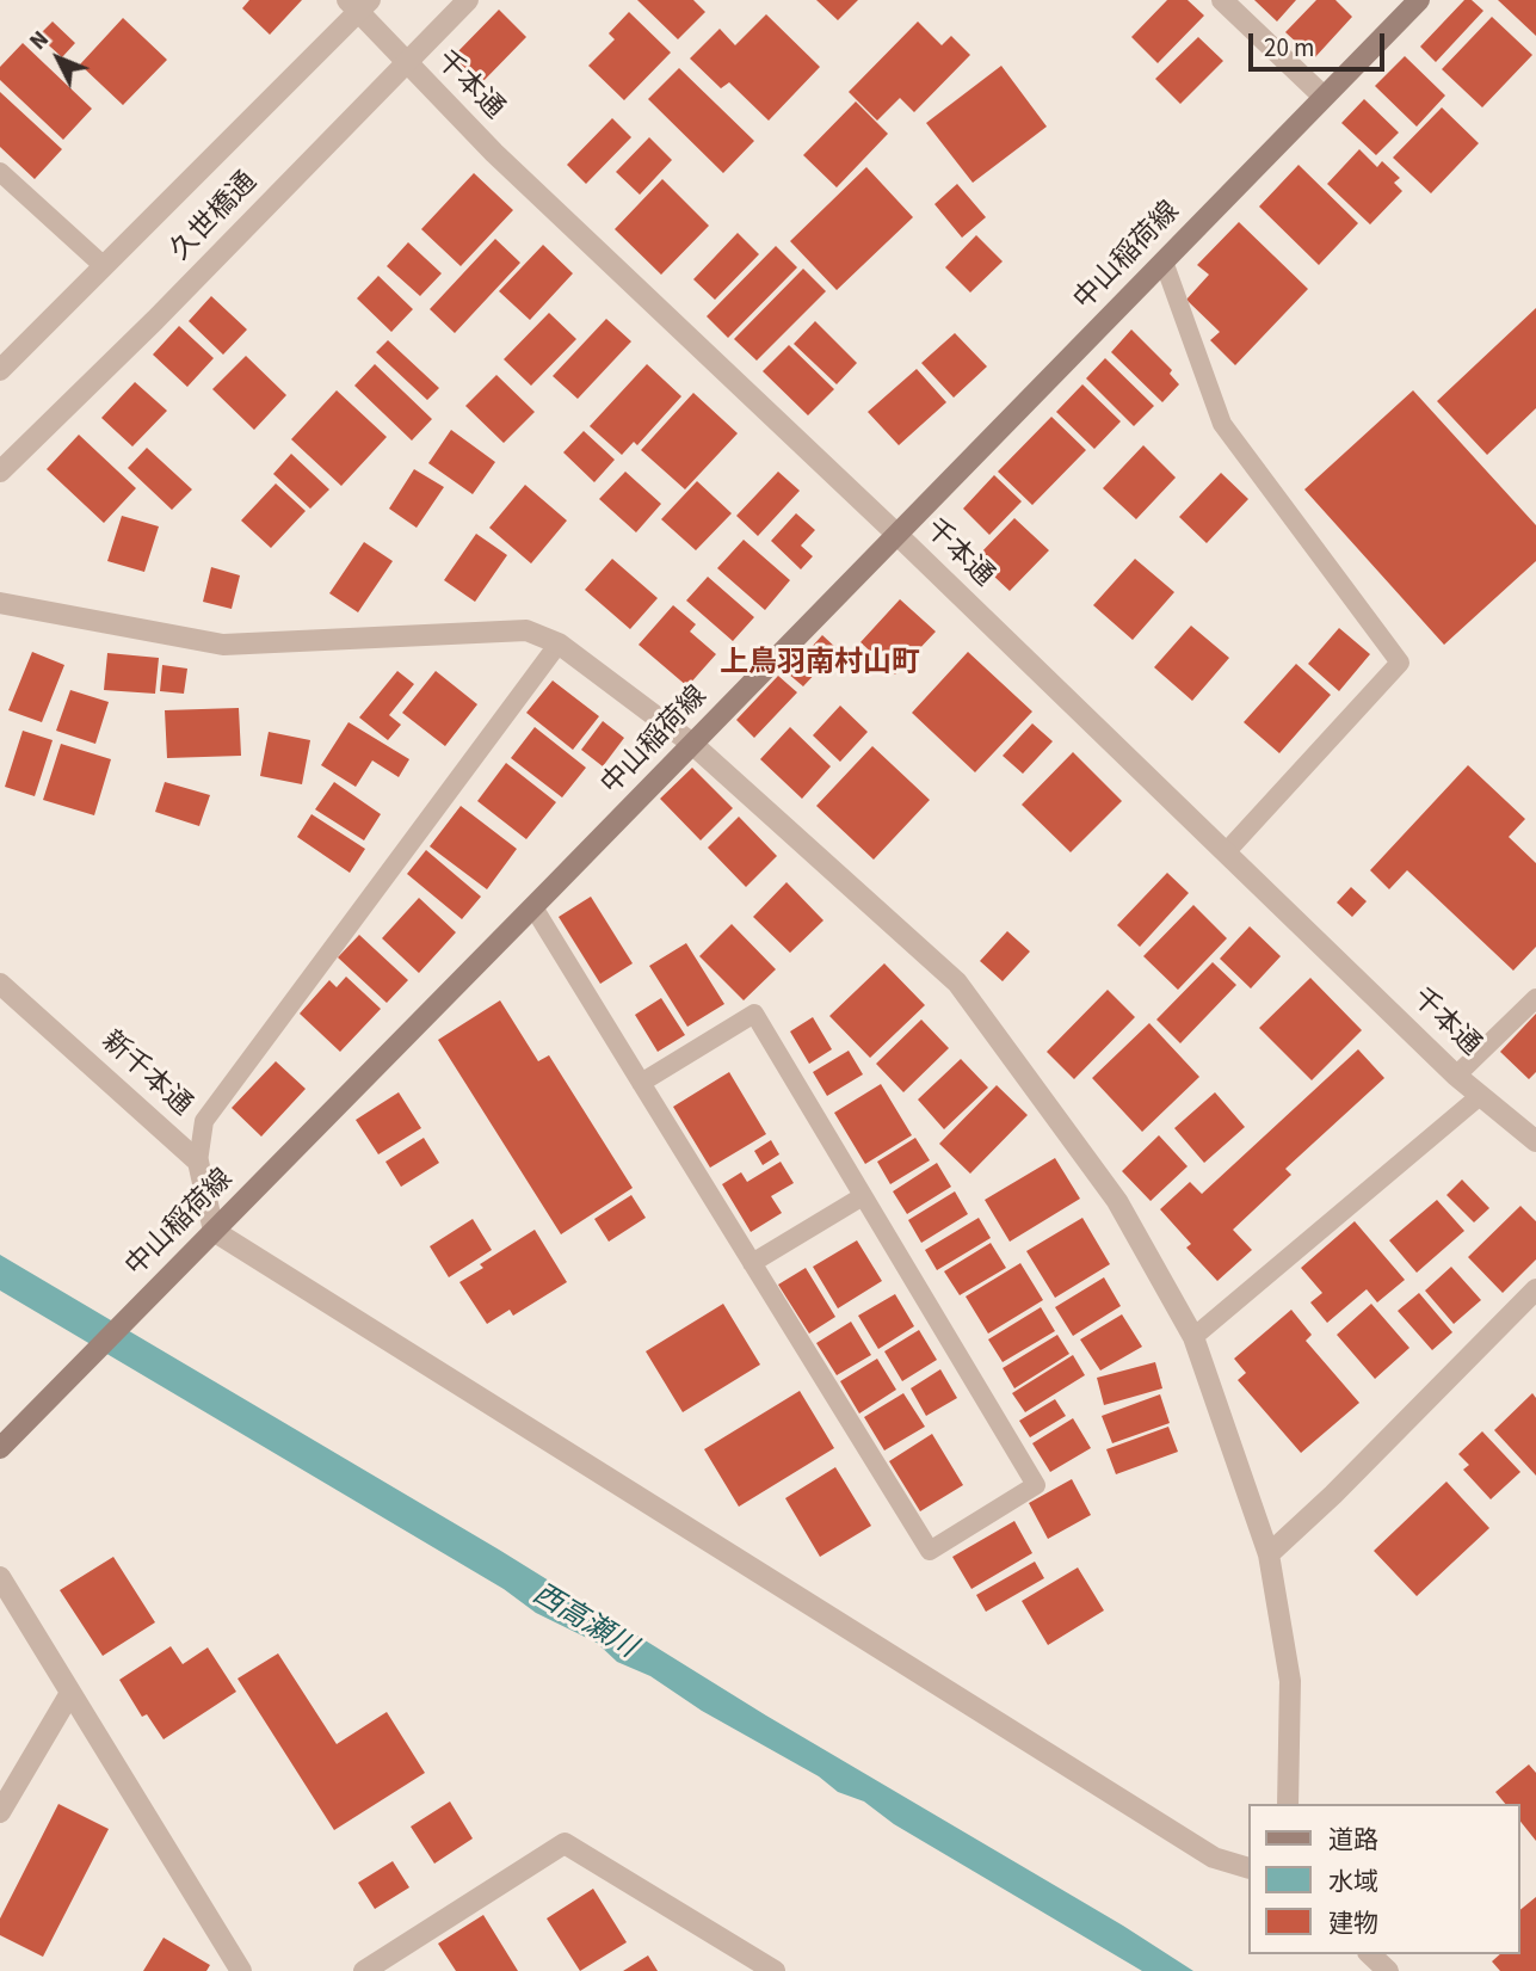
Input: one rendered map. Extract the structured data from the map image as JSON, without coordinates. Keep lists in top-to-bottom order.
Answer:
{
  "streets": {
    "main road": ["中山稲荷線"],
    "street": ["千本通", "久世橋通", "新千本通"]
  },
  "crossings": [
    ["千本通", "久世橋通"],
    ["千本通", "中山稲荷線"]
  ],
  "districts": ["上鳥羽南村山町"],
  "water": ["西高瀬川"],
  "legend": ["道路", "水域", "建物"],
  "scale_bar": "20 m",
  "north": "top left"
}
